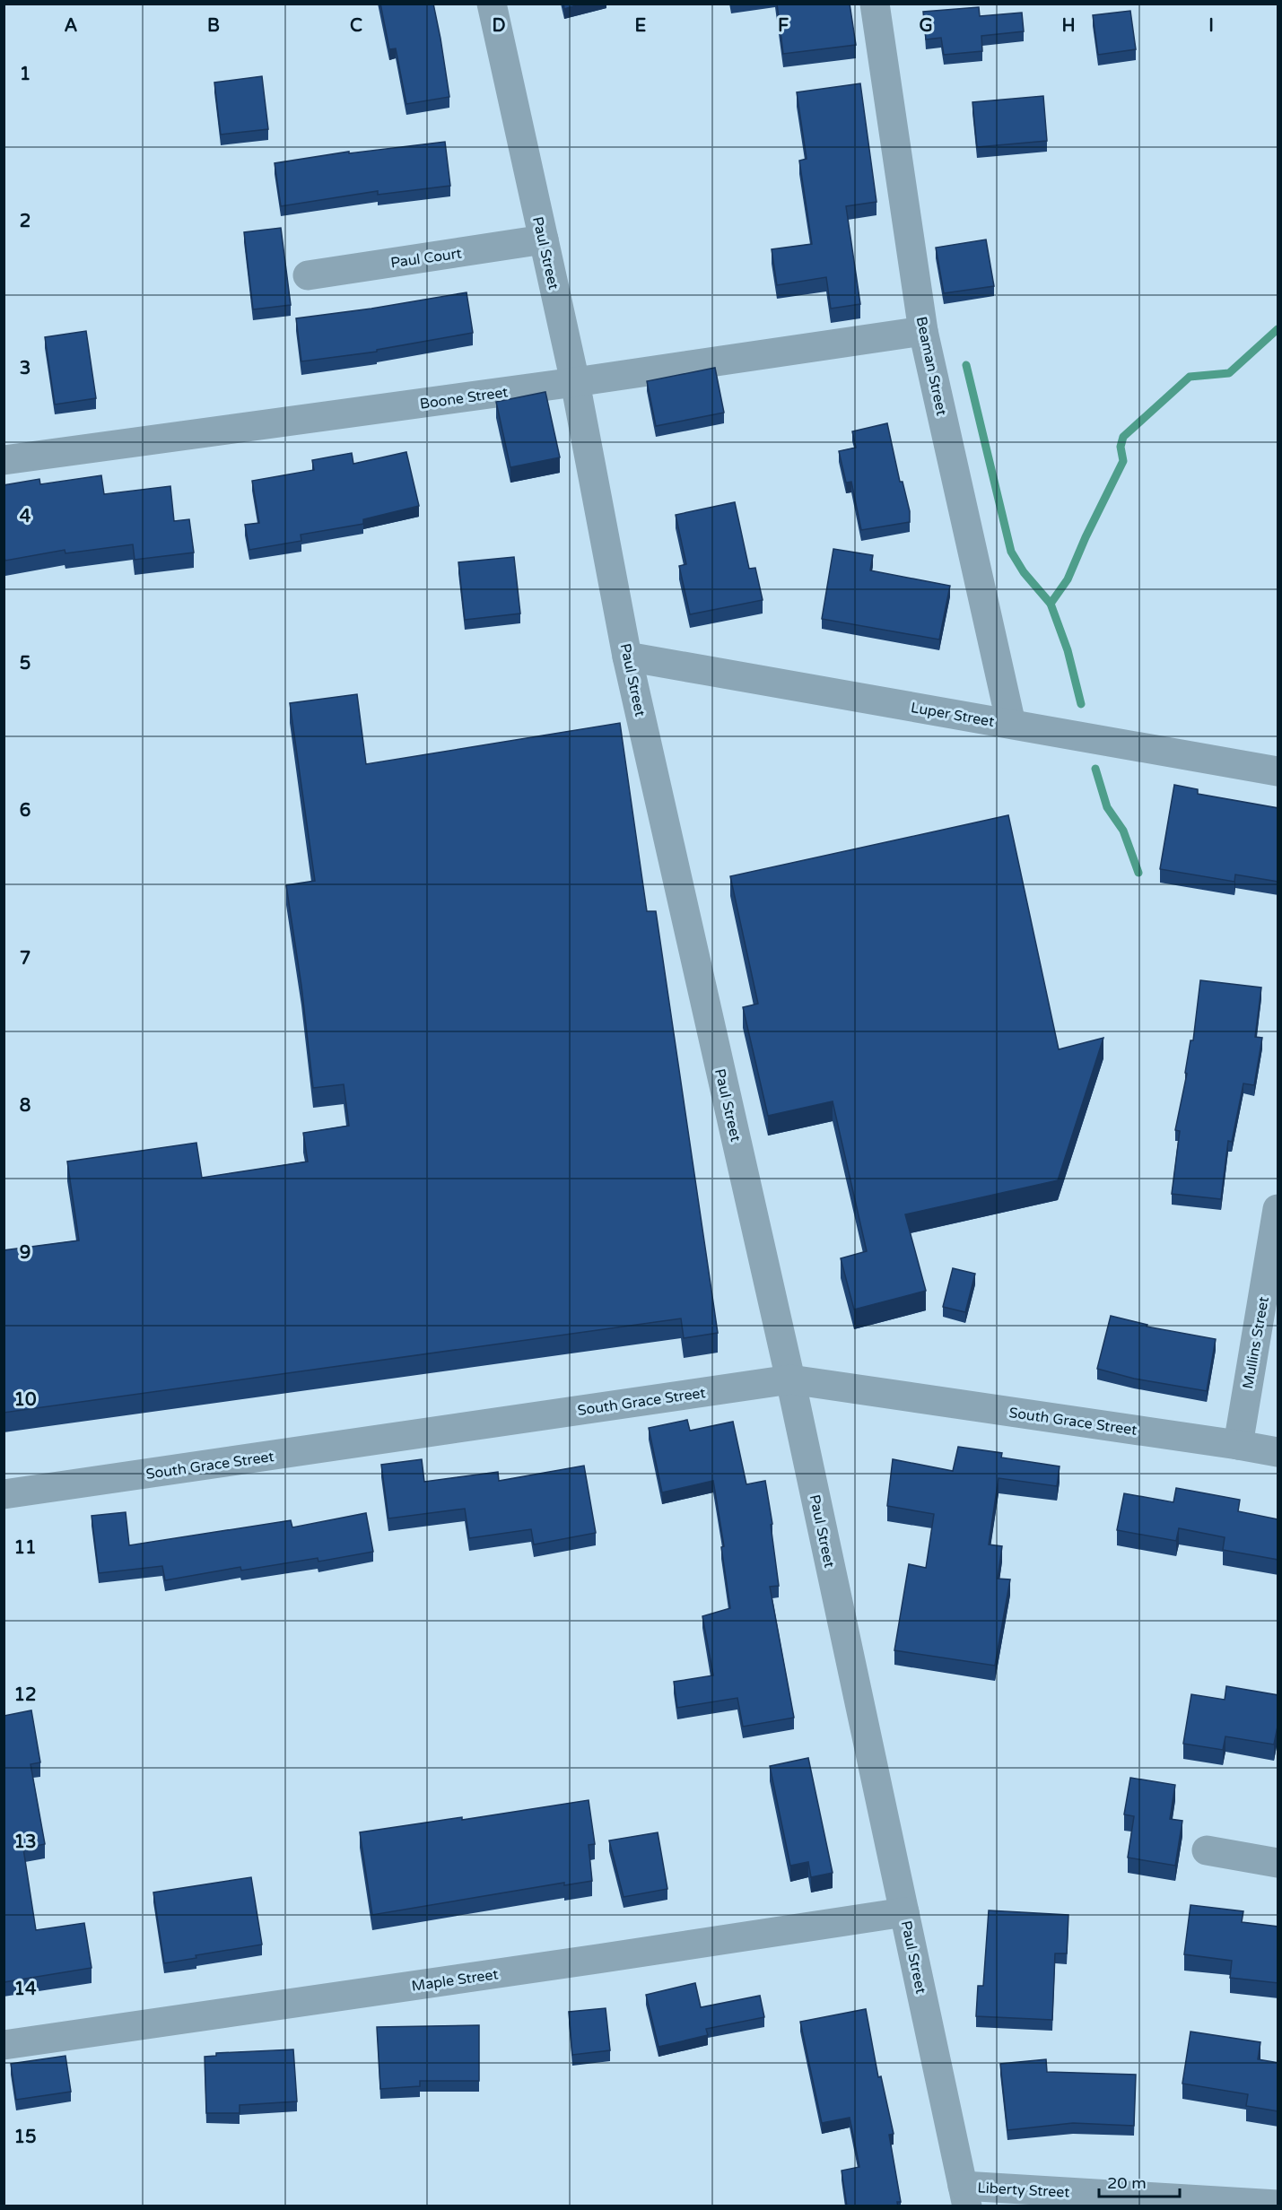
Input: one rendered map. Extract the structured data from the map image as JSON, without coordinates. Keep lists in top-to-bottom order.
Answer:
{
  "streets": {
    "street": [
      "Paul Street",
      "Paul Court",
      "Beaman Street",
      "Boone Street",
      "Luper Street",
      "Mullins Street",
      "South Grace Street",
      "Maple Street",
      "Liberty Street"
    ]
  },
  "crossings": [
    ["Paul Street", "Paul Court"],
    ["Paul Street", "Boone Street"],
    ["Paul Street", "Luper Street"],
    ["Paul Street", "South Grace Street"],
    ["Paul Street", "Maple Street"],
    ["Paul Street", "Liberty Street"],
    ["Beaman Street", "Boone Street"],
    ["Beaman Street", "Luper Street"],
    ["Mullins Street", "South Grace Street"]
  ],
  "scale_bar": "20 m",
  "grid": {
    "columns": [
      "A",
      "B",
      "C",
      "D",
      "E",
      "F",
      "G",
      "H",
      "I"
    ],
    "rows": [
      "1",
      "2",
      "3",
      "4",
      "5",
      "6",
      "7",
      "8",
      "9",
      "10",
      "11",
      "12",
      "13",
      "14",
      "15"
    ]
  }
}
